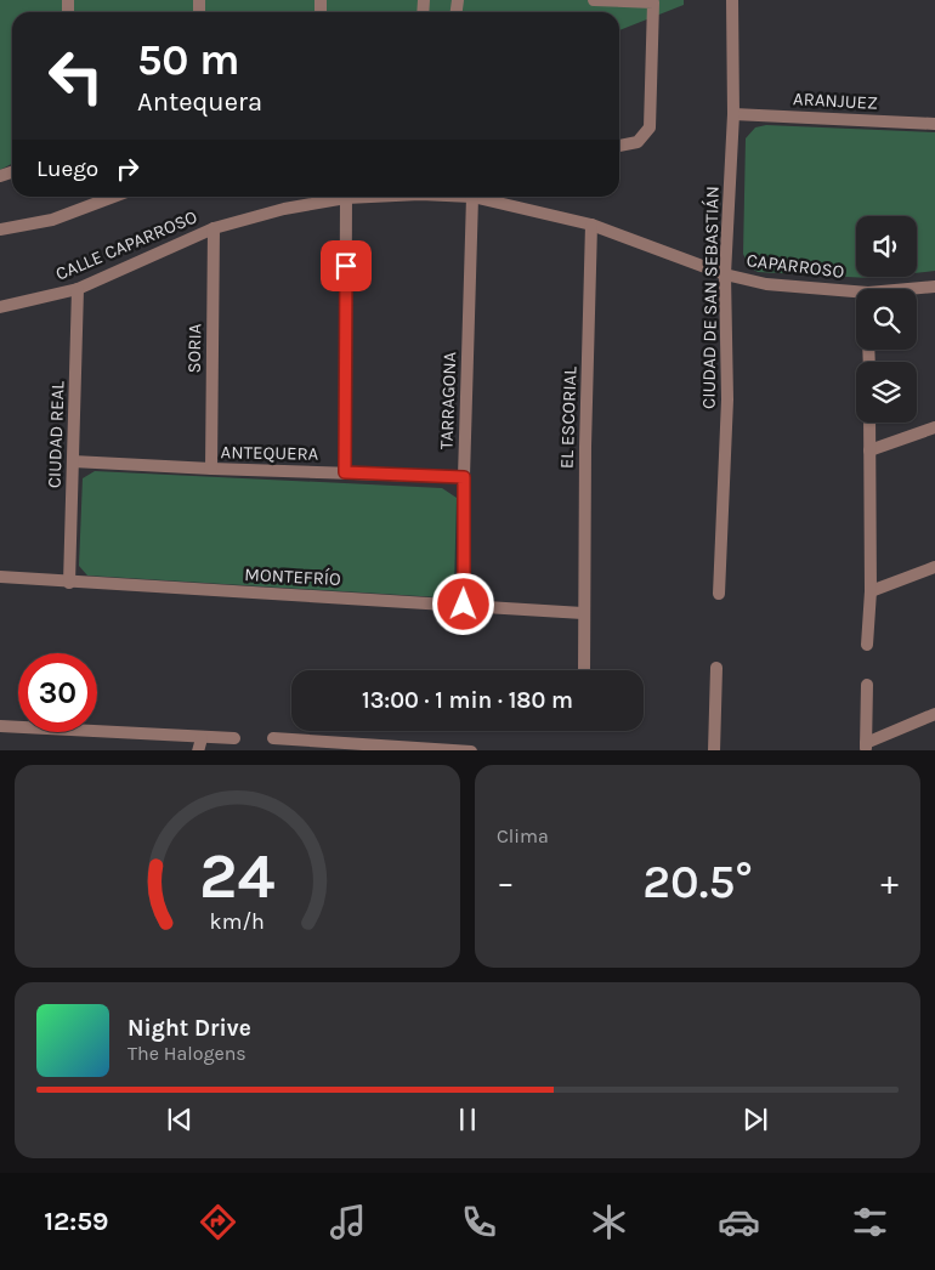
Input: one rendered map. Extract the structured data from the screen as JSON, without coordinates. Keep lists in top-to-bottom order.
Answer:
{
  "streets": {
    "street": [
      "ARANJUEZ",
      "CALLE CAPARROSO",
      "CAPARROSO",
      "CIUDAD DE SAN SEBASTIÁN",
      "SORIA",
      "TARRAGONA",
      "EL ESCORIAL",
      "CIUDAD REAL",
      "ANTEQUERA",
      "MONTEFRÍO"
    ]
  },
  "crossings": [
    ["ARANJUEZ", "CIUDAD DE SAN SEBASTIÁN"],
    ["CALLE CAPARROSO", "CAPARROSO"],
    ["CALLE CAPARROSO", "CIUDAD DE SAN SEBASTIÁN"],
    ["CALLE CAPARROSO", "SORIA"],
    ["CALLE CAPARROSO", "TARRAGONA"],
    ["CALLE CAPARROSO", "EL ESCORIAL"],
    ["CALLE CAPARROSO", "CIUDAD REAL"],
    ["CAPARROSO", "CIUDAD DE SAN SEBASTIÁN"],
    ["SORIA", "ANTEQUERA"],
    ["TARRAGONA", "ANTEQUERA"],
    ["TARRAGONA", "MONTEFRÍO"],
    ["EL ESCORIAL", "MONTEFRÍO"],
    ["CIUDAD REAL", "ANTEQUERA"],
    ["CIUDAD REAL", "MONTEFRÍO"]
  ],
  "page": {
    "turn": ["50 m", "Antequera"],
    "then": "Luego",
    "limit": "30",
    "trip": "13:00 · 1 min · 180 m",
    "tile": "Clima",
    "heat": ["−", "20.5°", "+"],
    "song": ["Night Drive", "The Halogens"],
    "tabs": "12:59",
    "gauge": ["24", "km/h"]
  }
}
